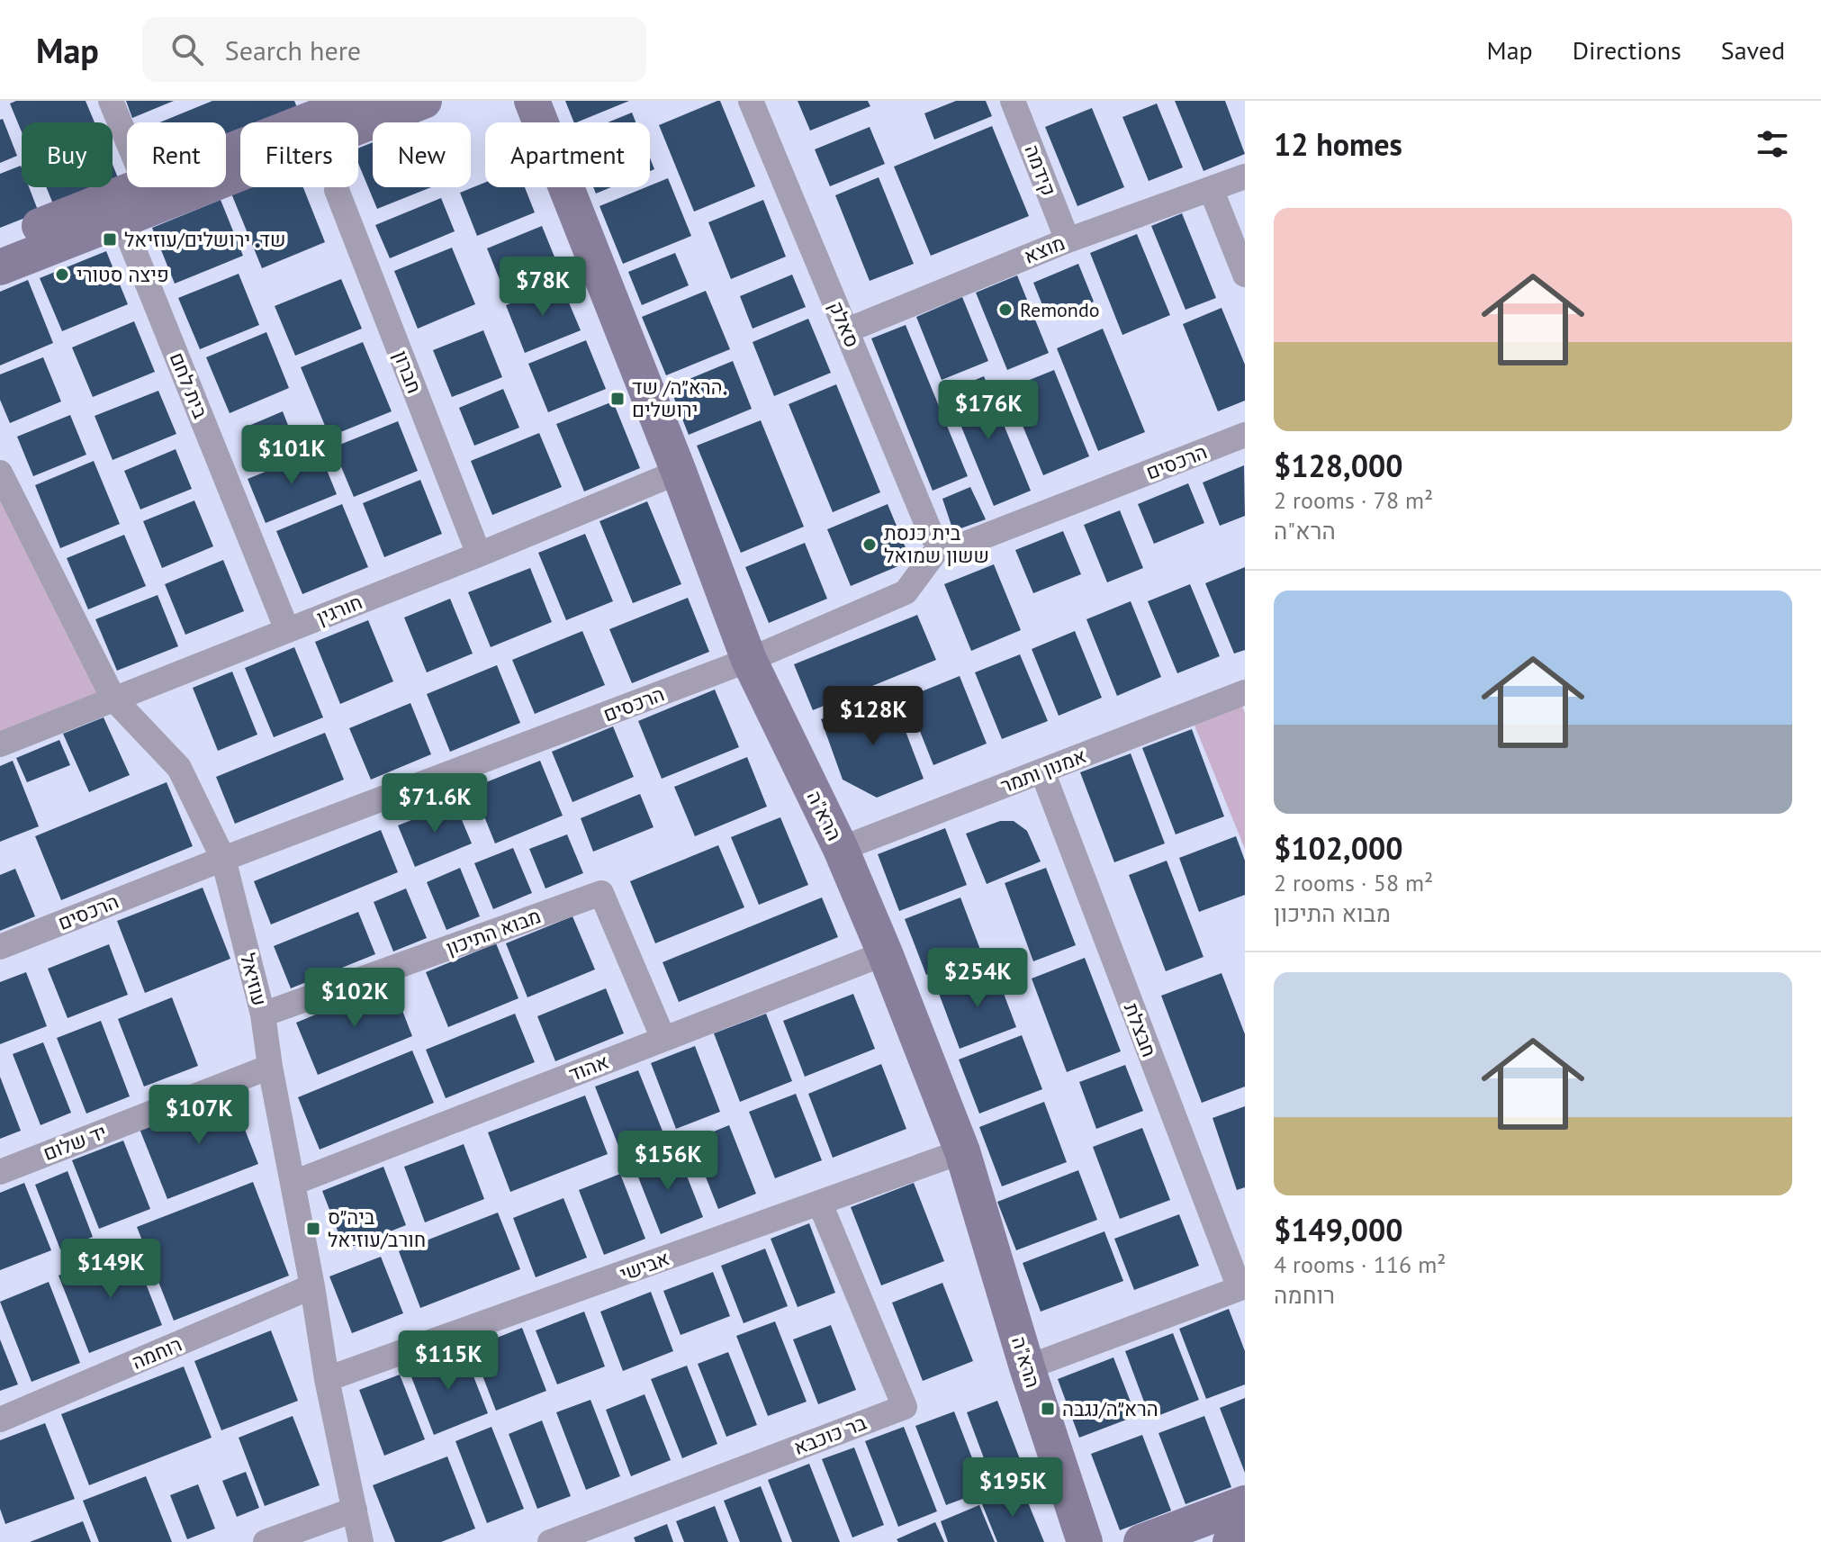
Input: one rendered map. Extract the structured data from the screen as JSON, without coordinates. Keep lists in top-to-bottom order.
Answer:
{
  "streets": {
    "street": [
      "קידמה",
      "מוצא",
      "סאלק",
      "חברון",
      "בית לחם",
      "הרכסים",
      "חורגין",
      "אמנון ותמר",
      "הרא\"ה",
      "מבוא התיכון",
      "עוזיאל",
      "חבצלת",
      "אהוד",
      "יד שלום",
      "אבישי",
      "רוחמה",
      "בר כוכבא"
    ]
  },
  "crossings": [
    ["קידמה", "מוצא"],
    ["מוצא", "סאלק"],
    ["סאלק", "הרכסים"],
    ["חברון", "חורגין"],
    ["בית לחם", "חורגין"],
    ["הרכסים", "הרא\"ה"],
    ["הרכסים", "עוזיאל"],
    ["חורגין", "הרא\"ה"],
    ["חורגין", "עוזיאל"],
    ["אמנון ותמר", "הרא\"ה"],
    ["אמנון ותמר", "חבצלת"],
    ["הרא\"ה", "אהוד"],
    ["הרא\"ה", "אבישי"],
    ["מבוא התיכון", "עוזיאל"],
    ["מבוא התיכון", "אהוד"],
    ["עוזיאל", "אהוד"],
    ["עוזיאל", "יד שלום"],
    ["עוזיאל", "אבישי"],
    ["עוזיאל", "רוחמה"],
    ["אבישי", "בר כוכבא"]
  ],
  "places": {
    "transit": [
      "שד. ירושלים/עוזיאל",
      "הרא״ה/ שד. ירושלים",
      "ביה״ס חורב/עוזיאל",
      "הרא״ה/נגבה"
    ],
    "other": ["פיצה סטורי", "Remondo", "בית כנסת ששון שמואל"]
  },
  "page": {
    "header": "Map",
    "search": "Search here",
    "nav": ["Map", "Directions", "Saved"],
    "heading": "12 homes",
    "chip": [
      "Buy",
      "Rent",
      "Filters",
      "New",
      "Apartment"
    ],
    "list": [
      {
        "name": "$128,000",
        "note": "2 rooms · 78 m² · הרא\"ה"
      },
      {
        "name": "$102,000",
        "note": "2 rooms · 58 m² · מבוא התיכון"
      },
      {
        "name": "$149,000",
        "note": "4 rooms · 116 m² · רוחמה"
      }
    ],
    "price": [
      "$78K",
      "$176K",
      "$101K",
      "$128K",
      "$71.6K",
      "$254K",
      "$102K",
      "$107K",
      "$156K",
      "$149K",
      "$115K",
      "$195K"
    ]
  }
}
